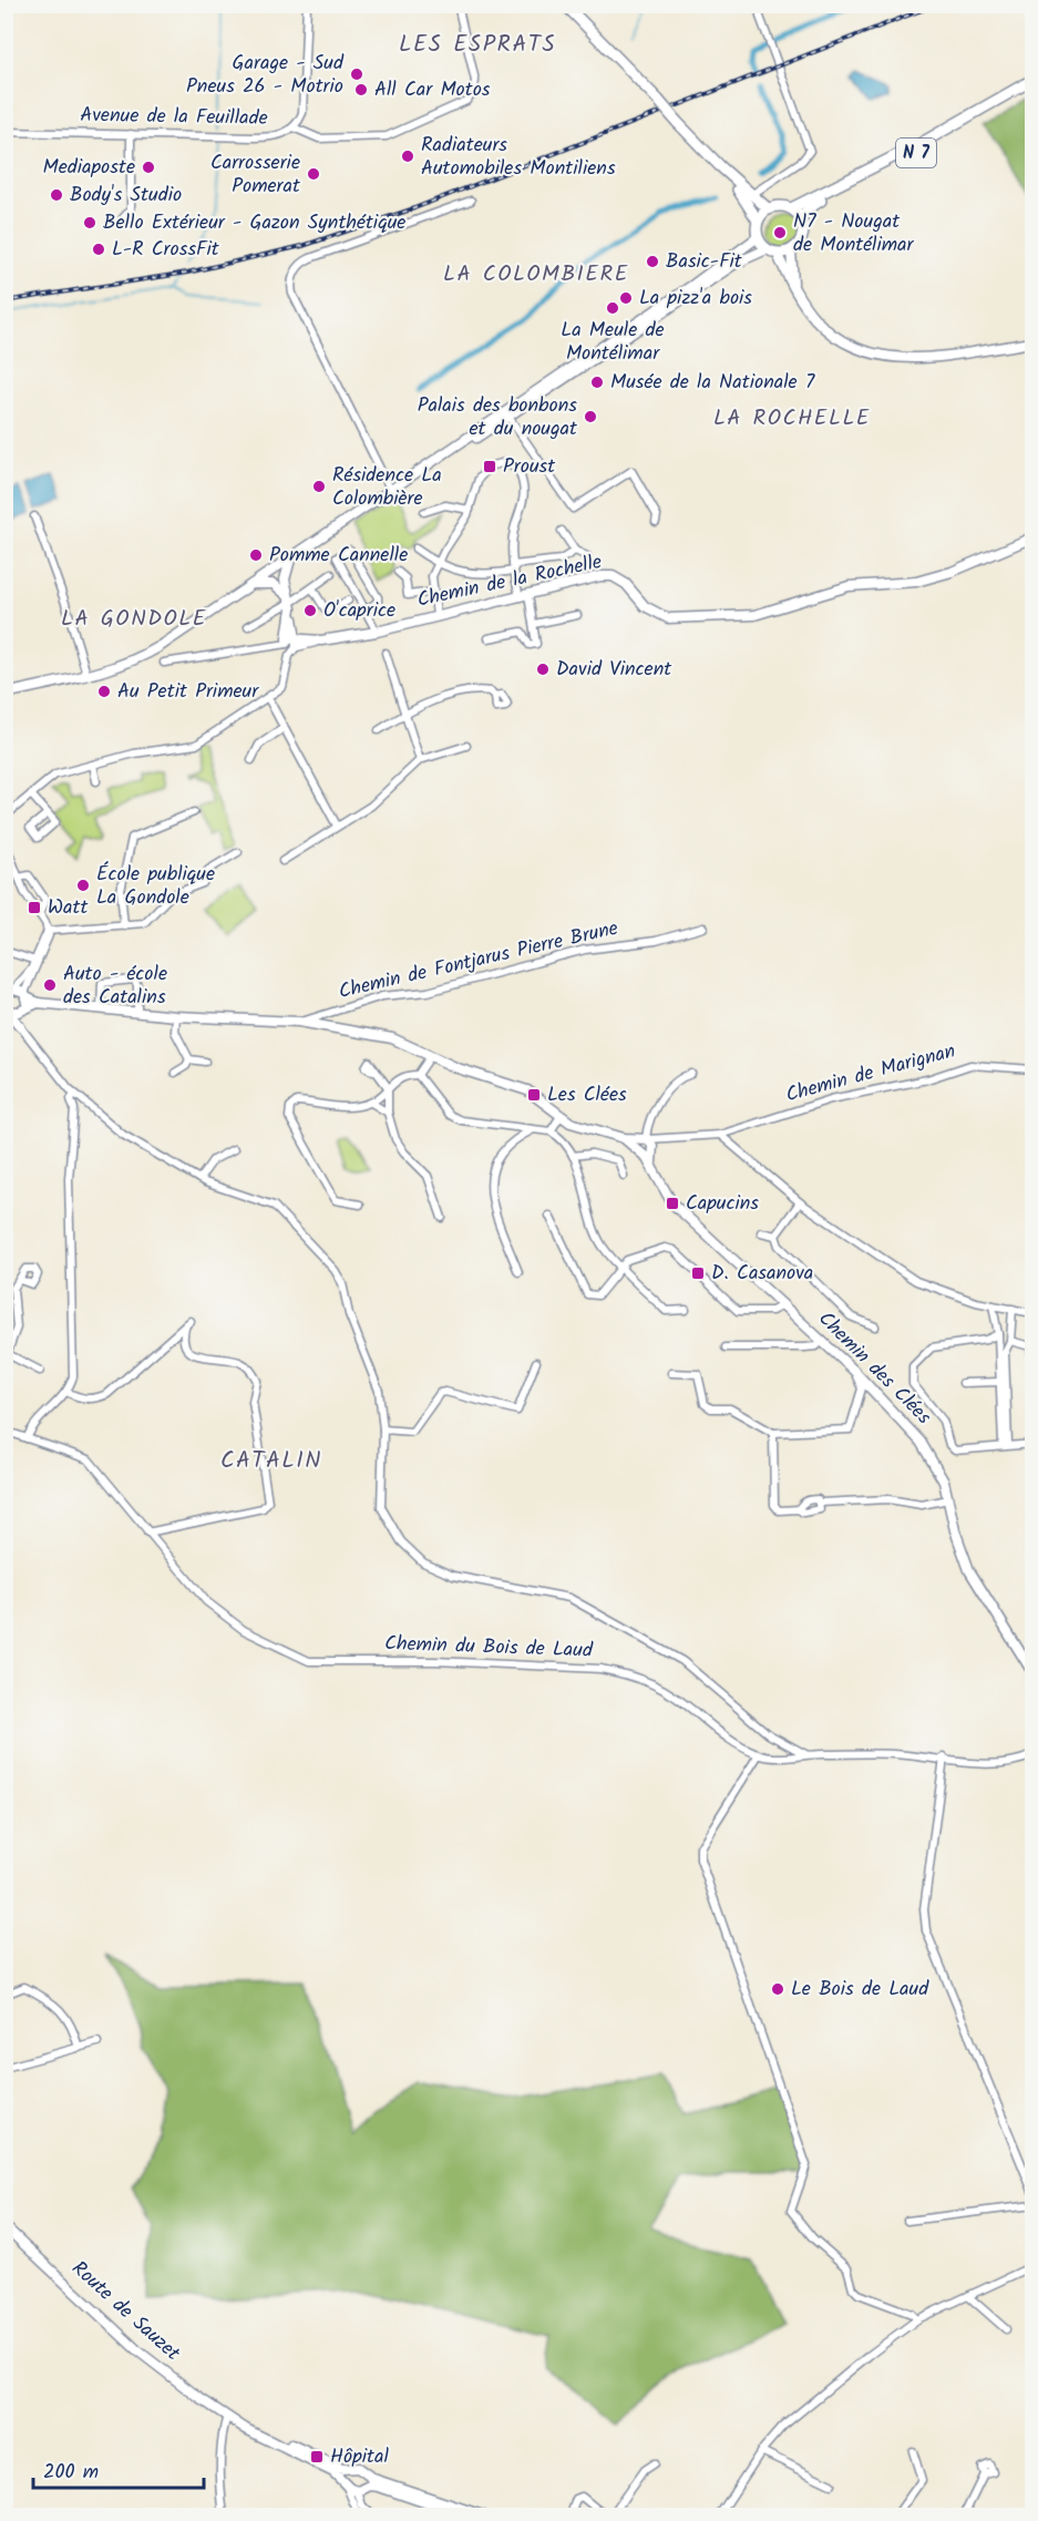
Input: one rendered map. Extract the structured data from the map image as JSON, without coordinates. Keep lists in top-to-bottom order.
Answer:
{
  "streets": {
    "main road": [
      "N 7",
      "Chemin de la Rochelle",
      "Chemin des Clées",
      "Route de Sauzet"
    ],
    "street": [
      "Avenue de la Feuillade",
      "Chemin de Fontjarus Pierre Brune",
      "Chemin de Marignan",
      "Chemin du Bois de Laud"
    ]
  },
  "crossings": [
    ["Chemin de Marignan", "Chemin des Clées"]
  ],
  "districts": [
    "LES ESPRATS",
    "LA COLOMBIERE",
    "LA ROCHELLE",
    "LA GONDOLE",
    "CATALIN"
  ],
  "places": {
    "other": [
      "Garage - Sud Pneus 26 - Motrio",
      "All Car Motos",
      "Radiateurs Automobiles Montiliens",
      "Mediaposte",
      "Carrosserie Pomerat",
      "Body's Studio",
      "Bello Extérieur - Gazon Synthétique",
      "N7 - Nougat de Montélimar",
      "L-R CrossFit",
      "Basic-Fit",
      "La pizz'a bois",
      "La Meule de Montélimar",
      "Musée de la Nationale 7",
      "Palais des bonbons et du nougat",
      "Résidence La Colombière",
      "Pomme Cannelle",
      "O'caprice",
      "David Vincent",
      "Au Petit Primeur",
      "École publique La Gondole",
      "Auto - école des Catalins",
      "Le Bois de Laud"
    ],
    "transit": [
      "Proust",
      "Watt",
      "Les Clées",
      "Capucins",
      "D. Casanova",
      "Hôpital"
    ]
  },
  "scale_bar": "200 m"
}
